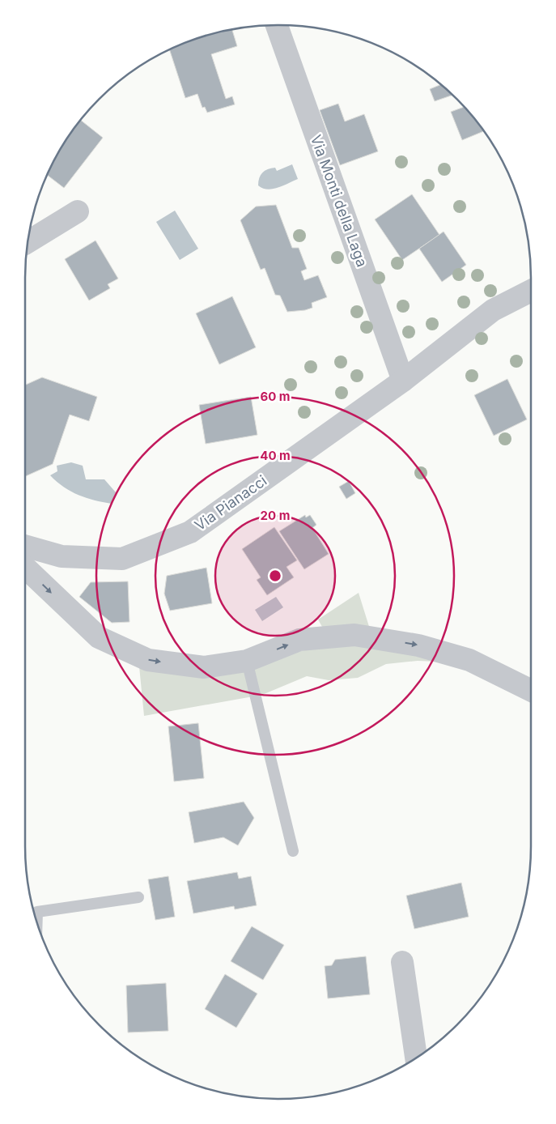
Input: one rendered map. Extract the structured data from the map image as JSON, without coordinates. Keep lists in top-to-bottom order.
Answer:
{
  "streets": {
    "street": ["Via Monti della Laga", "Via Pianacci"]
  },
  "crossings": [
    ["Via Monti della Laga", "Via Pianacci"]
  ],
  "rings": ["60 m", "40 m", "20 m"]
}
